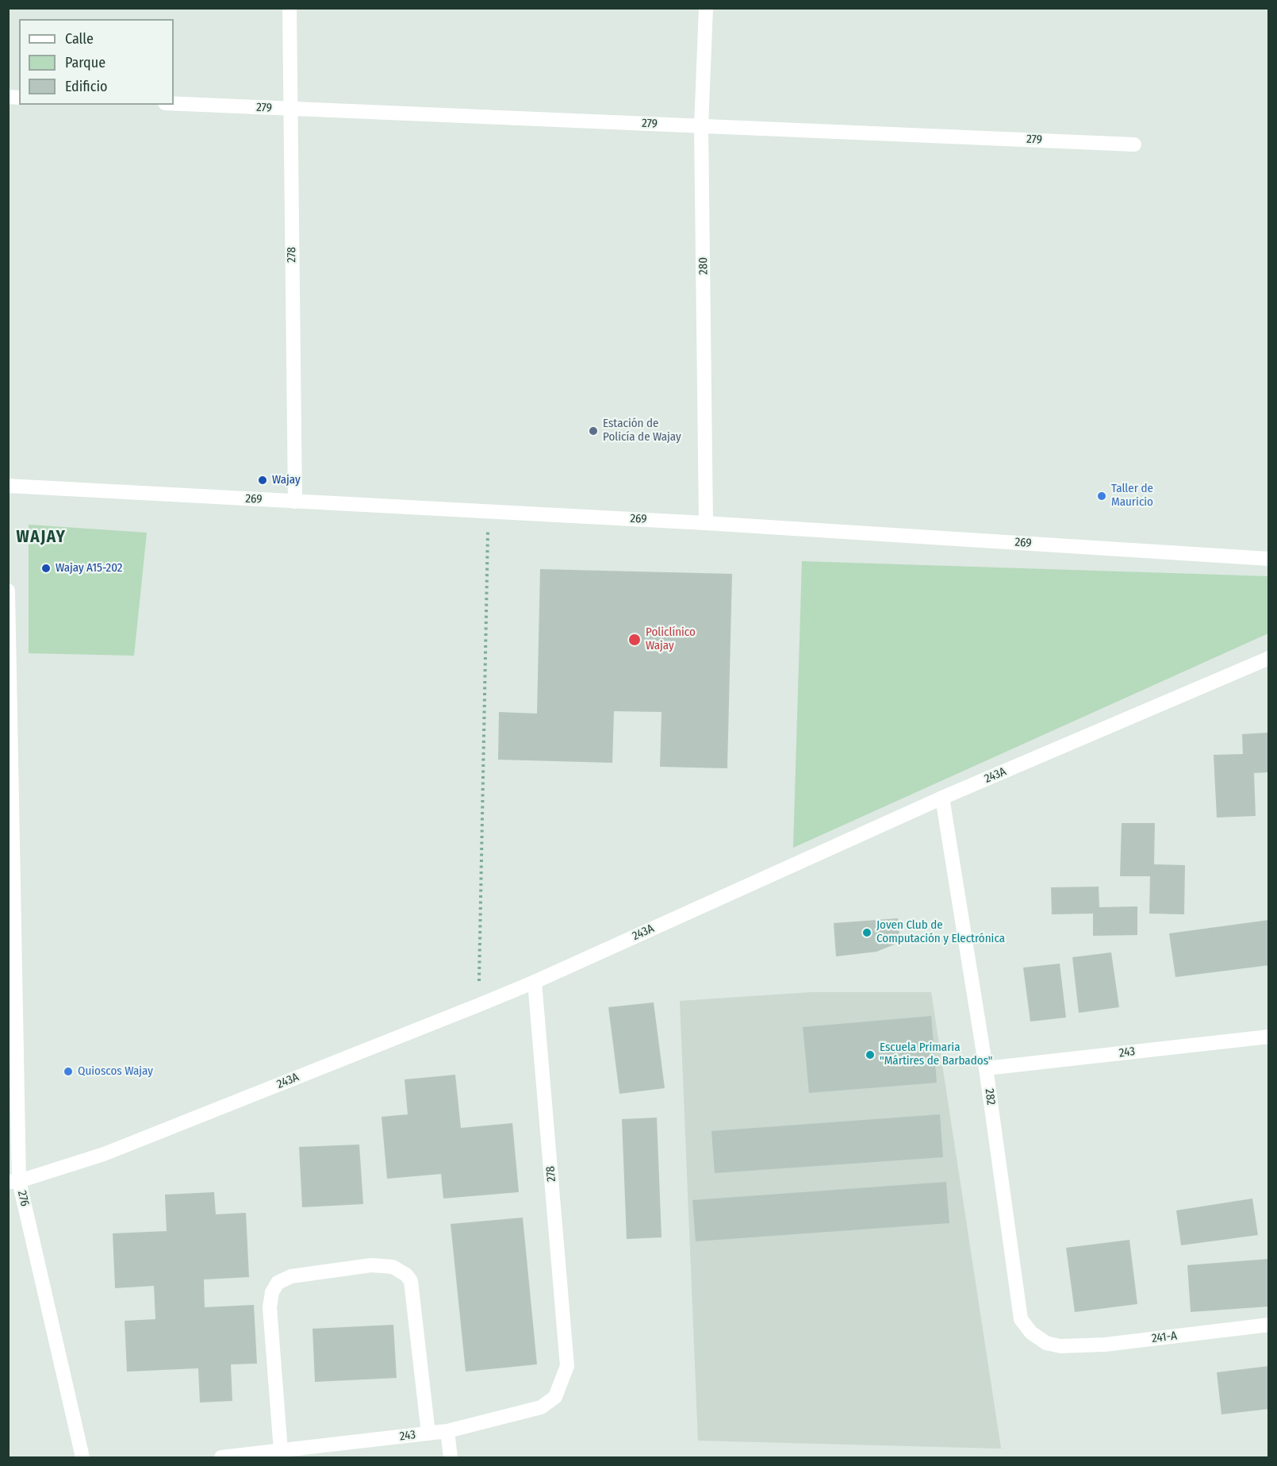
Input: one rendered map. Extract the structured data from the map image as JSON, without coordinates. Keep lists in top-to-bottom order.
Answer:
{
  "streets": {
    "street": [
      "279",
      "278",
      "280",
      "269",
      "243A",
      "243",
      "282",
      "276",
      "241-A"
    ]
  },
  "crossings": [
    ["279", "278"],
    ["279", "280"],
    ["278", "269"],
    ["278", "243A"],
    ["278", "243"],
    ["280", "269"],
    ["243A", "282"],
    ["243A", "276"],
    ["243", "282"],
    ["282", "241-A"]
  ],
  "districts": ["WAJAY"],
  "places": [
    "Estación de Policía de Wajay",
    "Wajay",
    "Taller de Mauricio",
    "Wajay A15-202",
    "Policlínico Wajay",
    "Joven Club de Computación y Electrónica",
    "Escuela Primaria \"Mártires de Barbados\"",
    "Quioscos Wajay"
  ],
  "legend": ["Calle", "Parque", "Edificio"]
}
